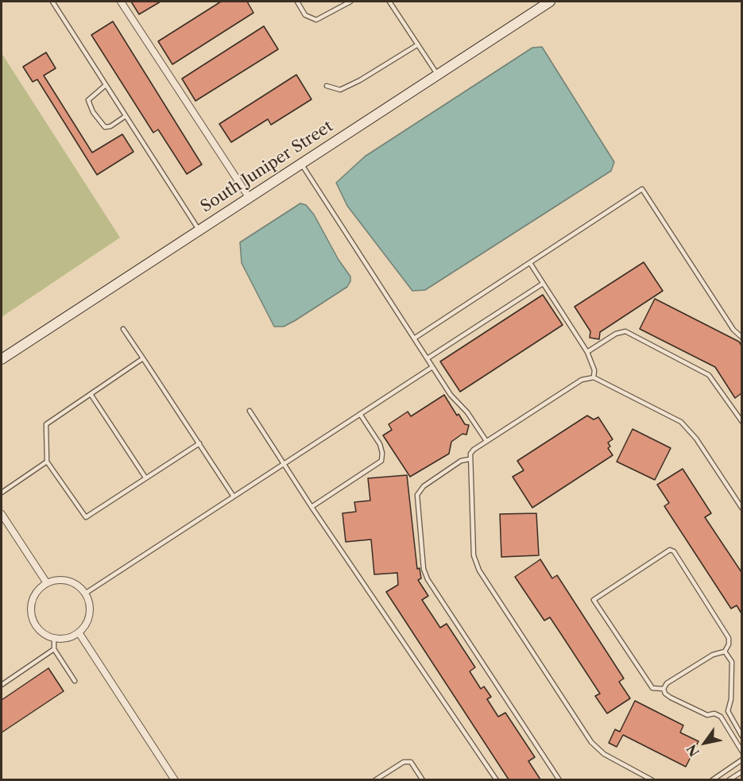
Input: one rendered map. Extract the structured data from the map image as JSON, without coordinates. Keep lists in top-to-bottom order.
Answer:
{
  "streets": {
    "street": ["South Juniper Street"]
  },
  "north": "bottom left"
}
